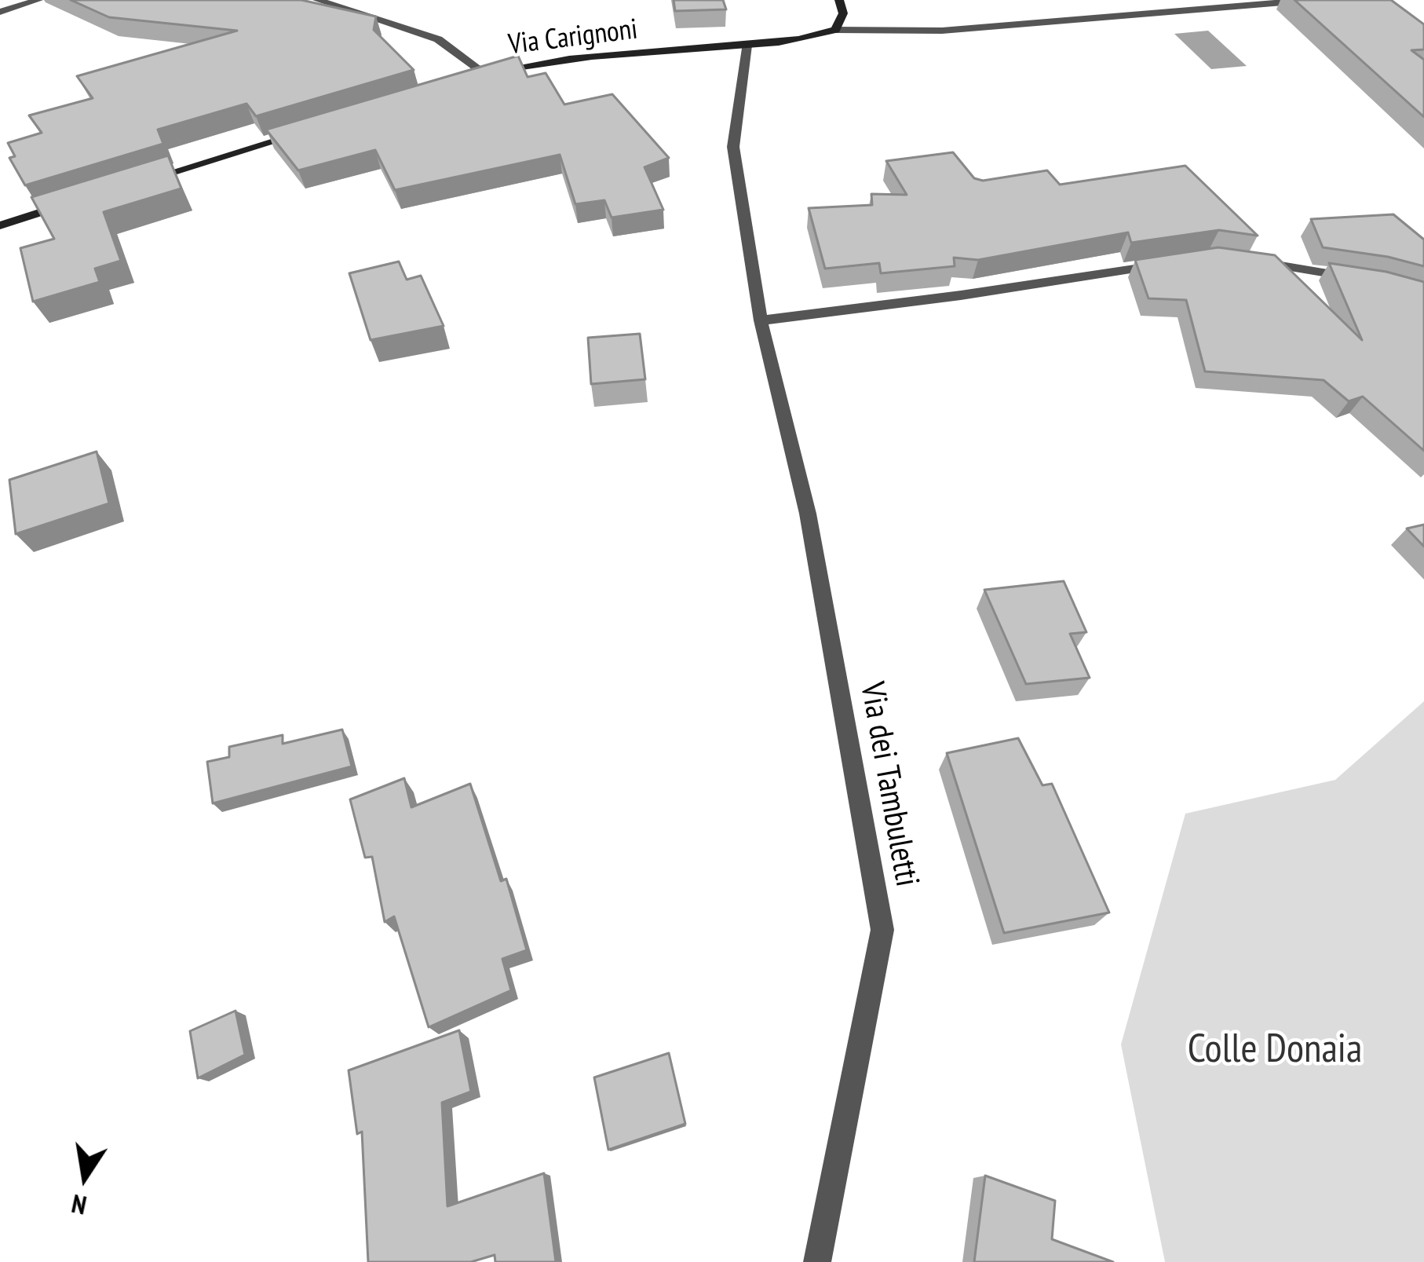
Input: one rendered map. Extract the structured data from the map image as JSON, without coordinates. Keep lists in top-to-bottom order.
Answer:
{
  "streets": {
    "street": ["Via Carignoni", "Via dei Tambuletti"]
  },
  "crossings": [
    ["Via Carignoni", "Via dei Tambuletti"]
  ],
  "parks": ["Colle Donaia"],
  "north": "bottom"
}
